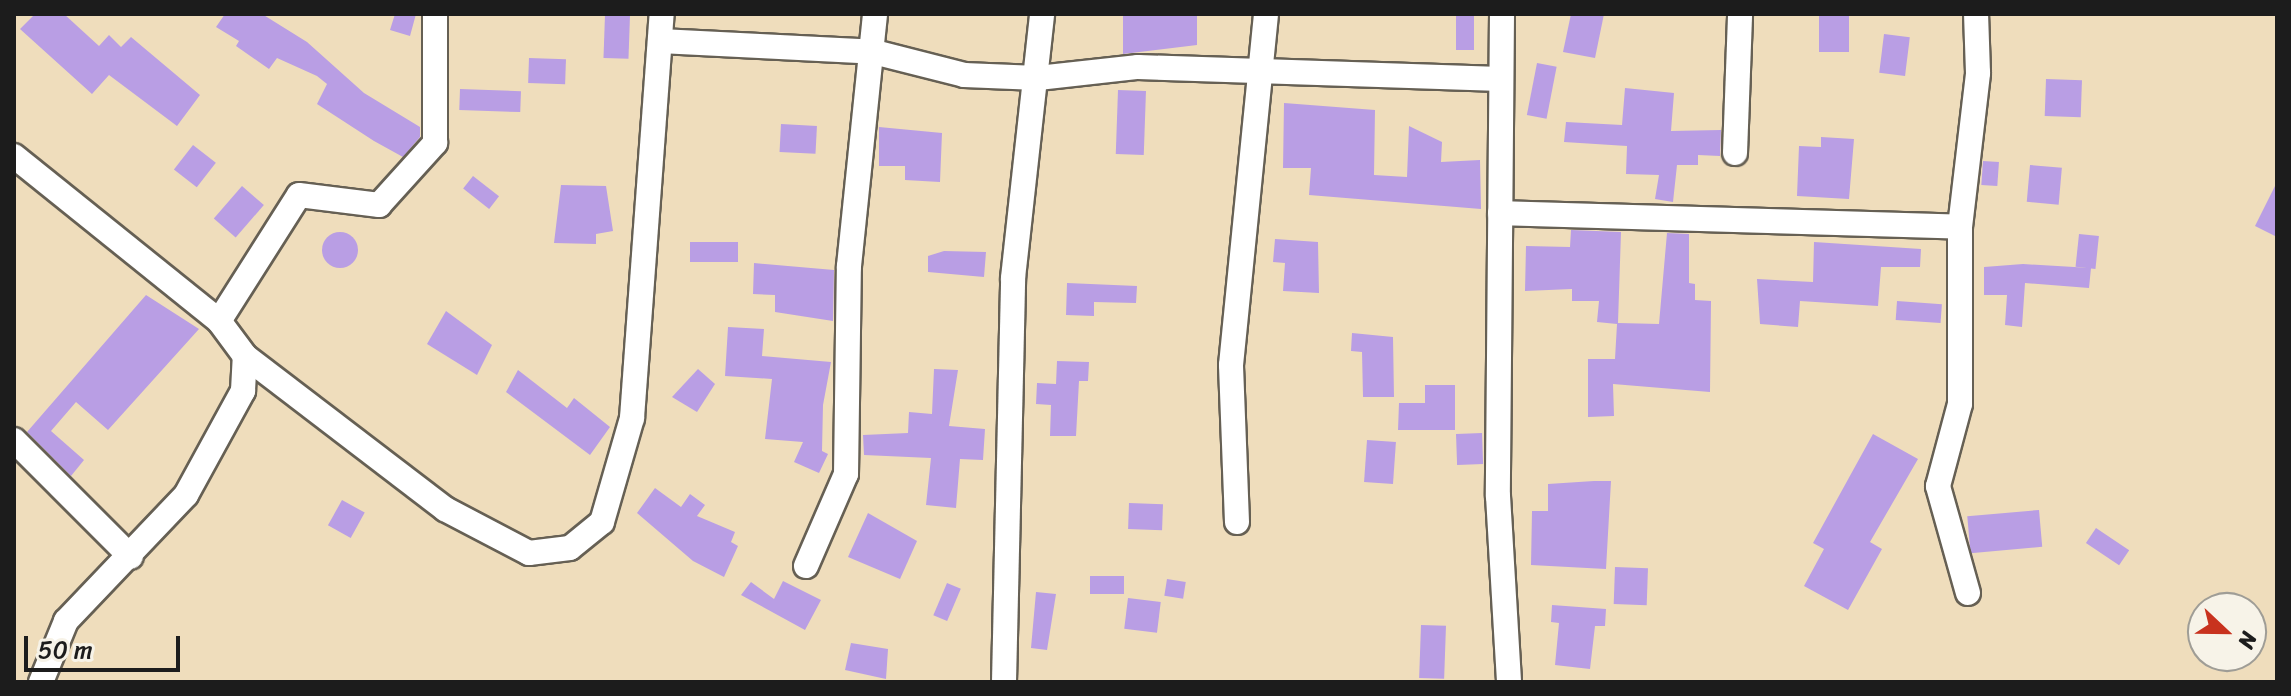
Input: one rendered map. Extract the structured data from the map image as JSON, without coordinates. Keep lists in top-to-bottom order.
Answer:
{
  "scale_bar": "50 m",
  "north": "right"
}
